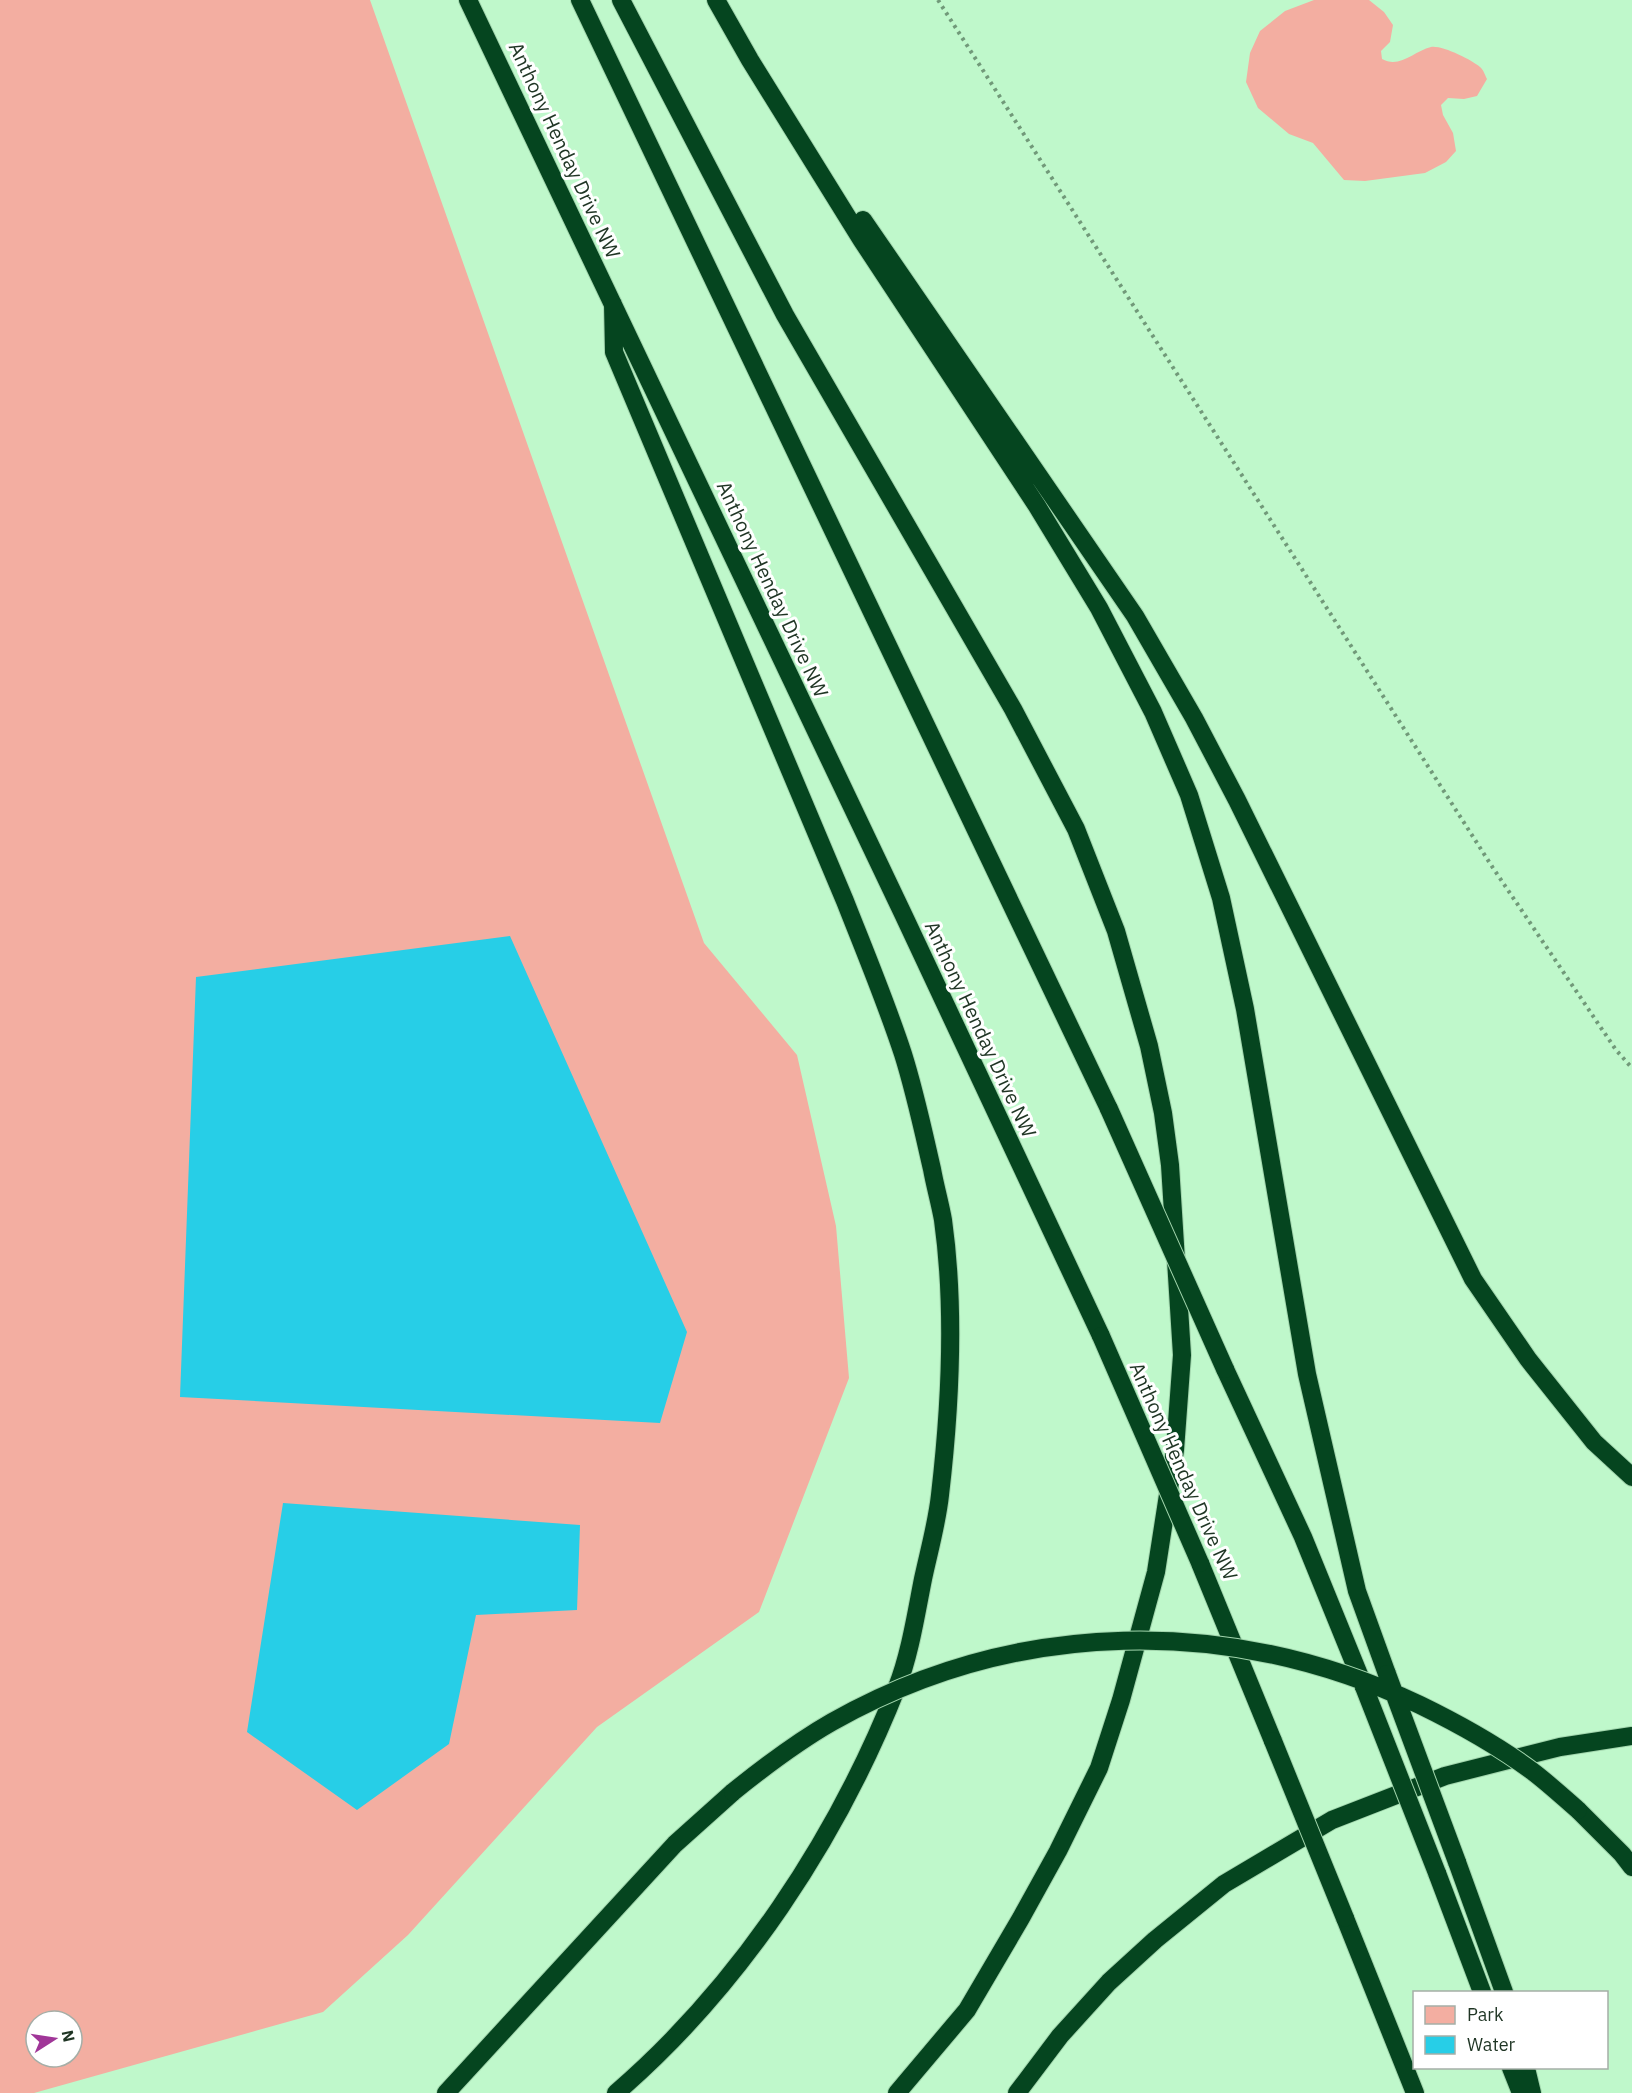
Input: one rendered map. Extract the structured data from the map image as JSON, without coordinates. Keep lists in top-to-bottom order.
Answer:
{
  "streets": {
    "highway": ["Anthony Henday Drive NW"]
  },
  "legend": ["Park", "Water"],
  "north": "right"
}
